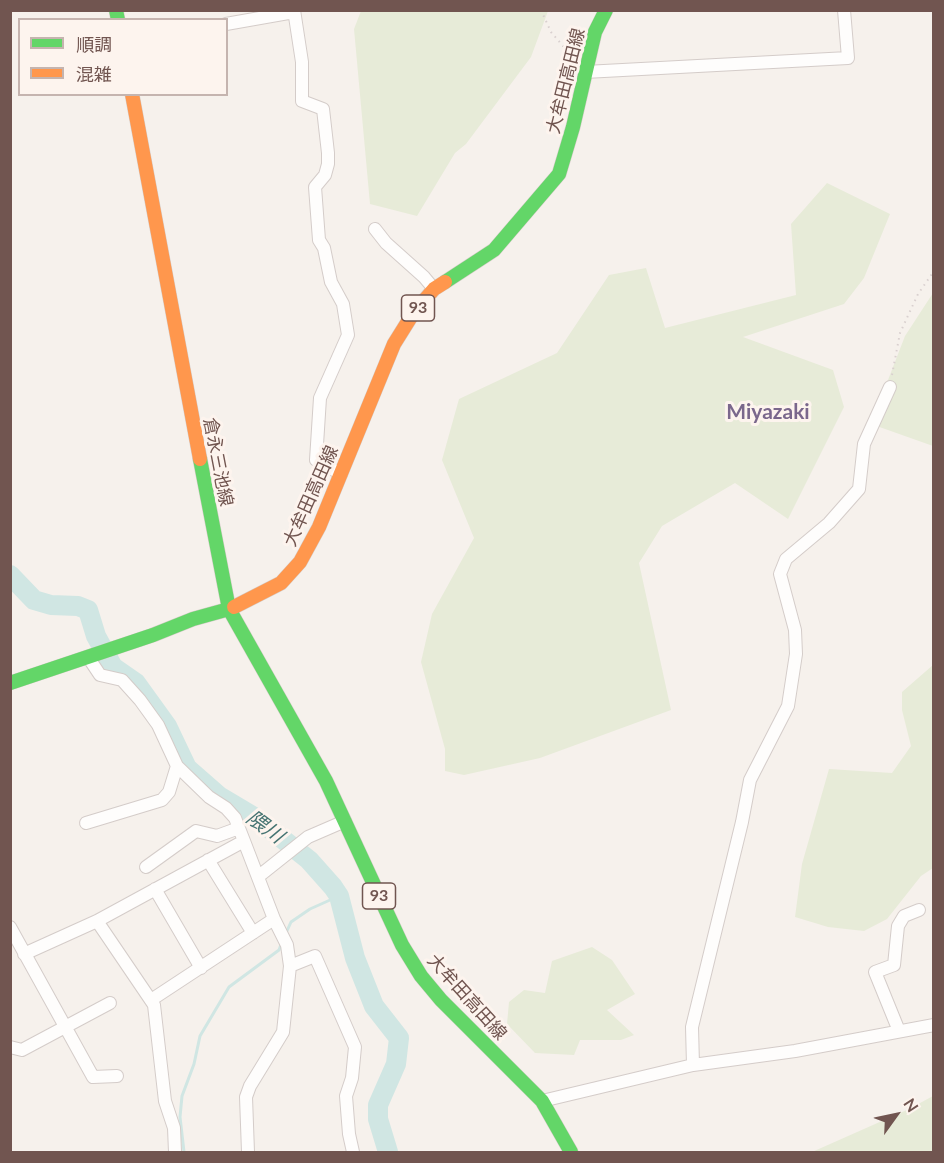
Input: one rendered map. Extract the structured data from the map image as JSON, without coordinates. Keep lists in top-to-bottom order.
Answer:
{
  "streets": {
    "main road": ["大牟田高田線", "93", "倉永三池線"]
  },
  "crossings": [
    ["大牟田高田線", "倉永三池線"]
  ],
  "districts": ["Miyazaki"],
  "water": ["隈川"],
  "legend": ["順調", "混雑"],
  "north": "top right"
}
